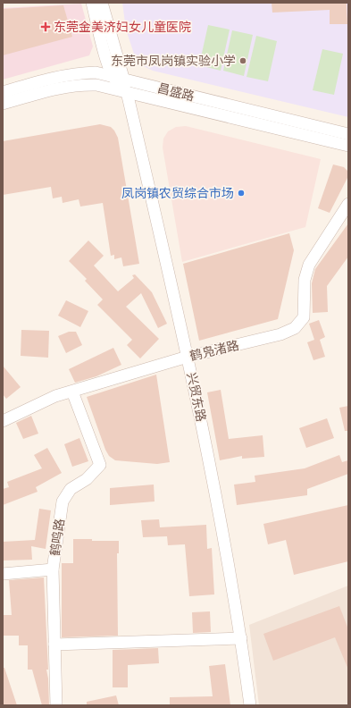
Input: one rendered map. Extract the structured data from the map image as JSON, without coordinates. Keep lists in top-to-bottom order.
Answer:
{
  "streets": {
    "street": [
      "昌盛路",
      "鹤凫渚路",
      "兴贸东路",
      "鹤鸣路"
    ]
  },
  "crossings": [
    ["昌盛路", "兴贸东路"],
    ["鹤凫渚路", "兴贸东路"],
    ["鹤凫渚路", "鹤鸣路"]
  ],
  "places": {
    "health": ["东莞金美济妇女儿童医院"],
    "other": ["东莞市凤岗镇实验小学", "凤岗镇农贸综合市场"]
  }
}
